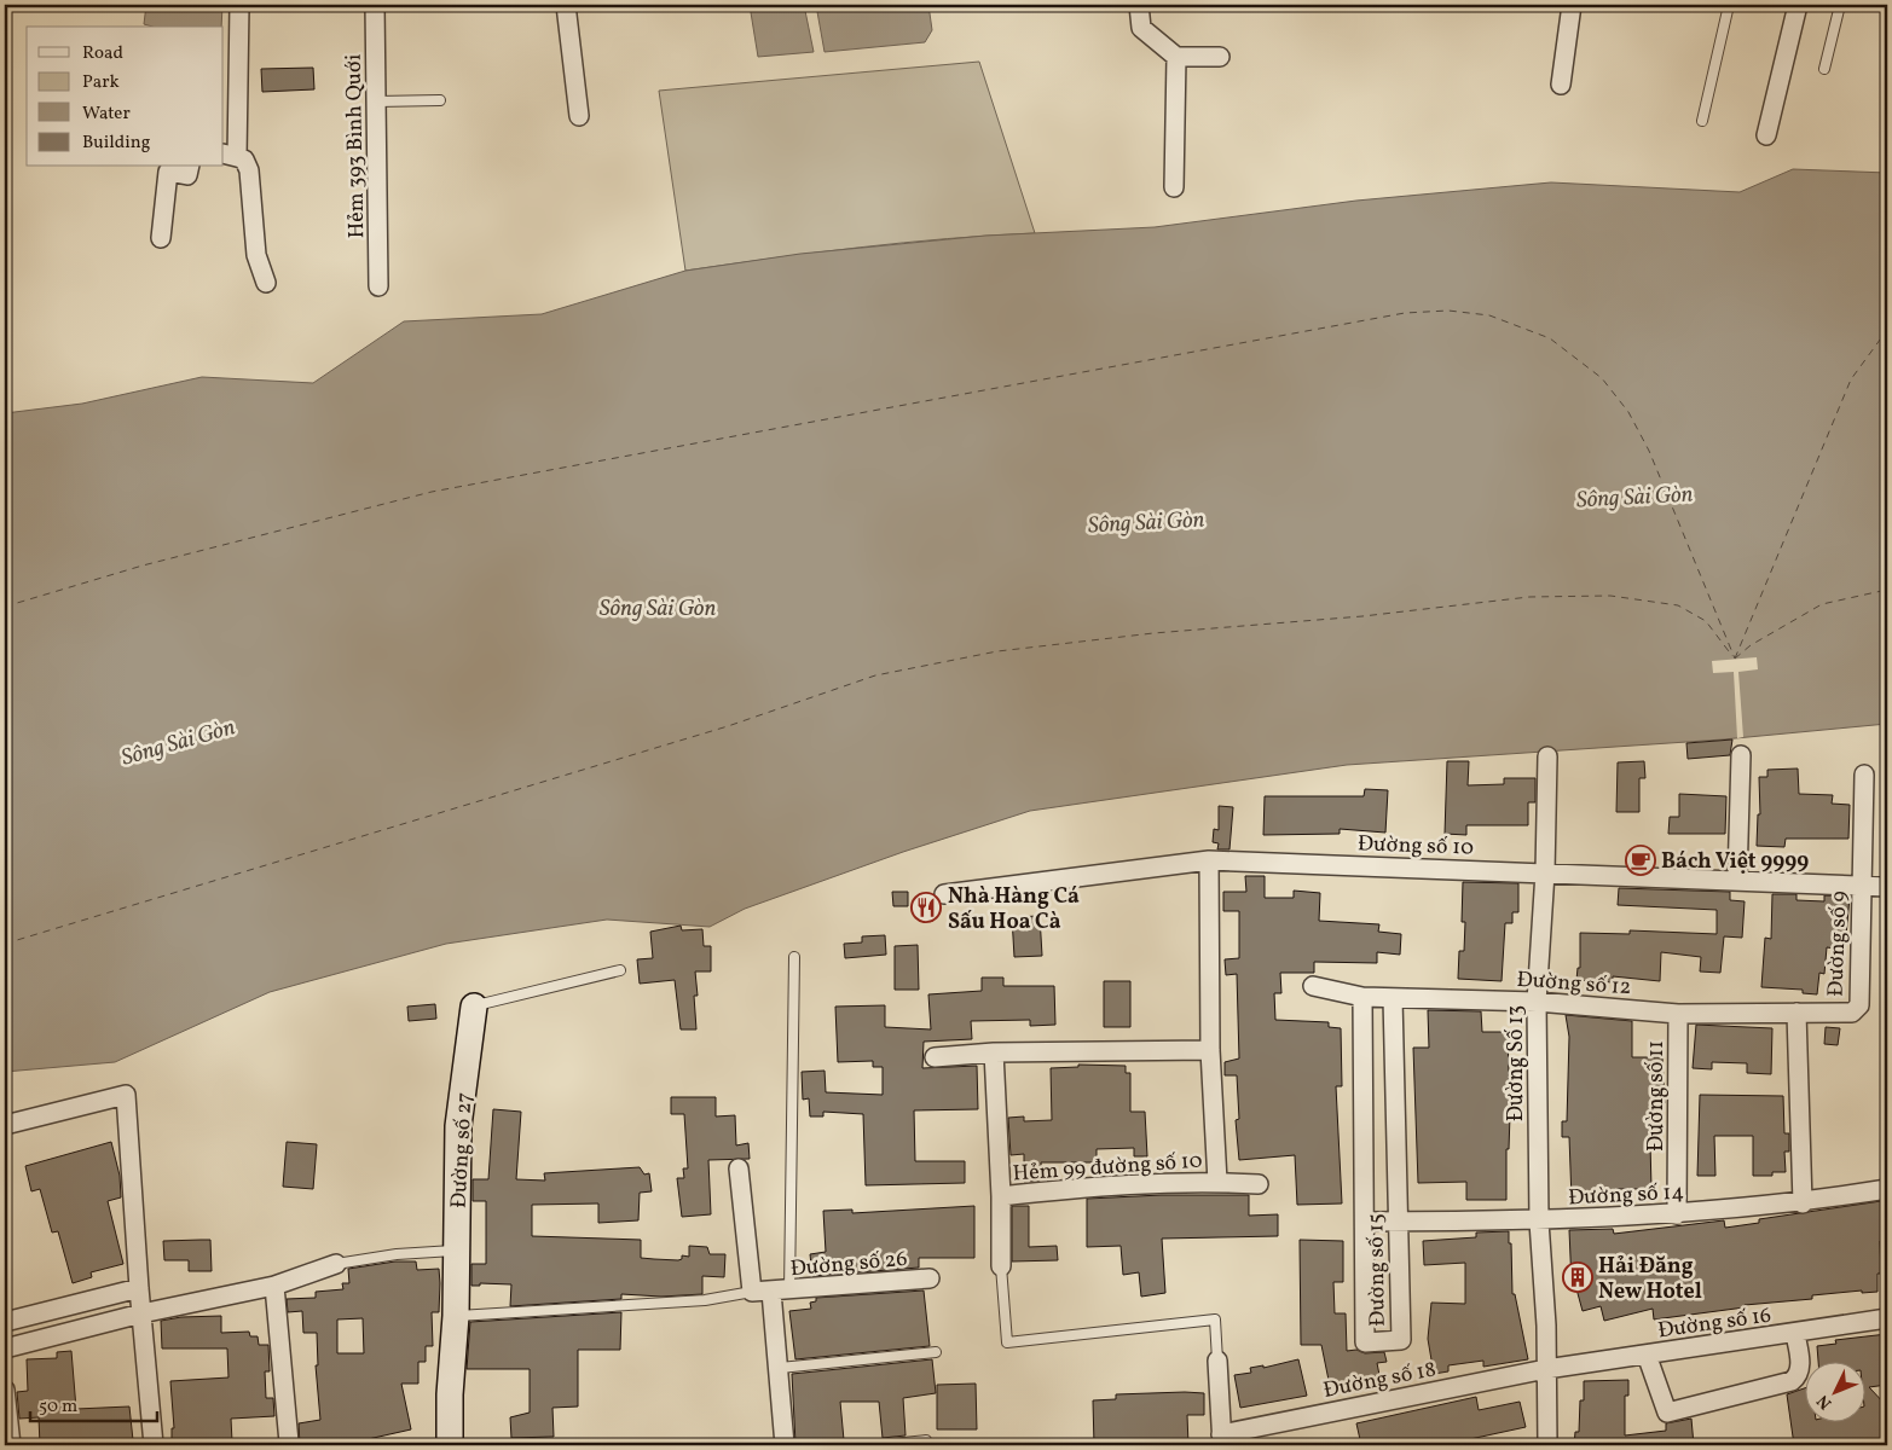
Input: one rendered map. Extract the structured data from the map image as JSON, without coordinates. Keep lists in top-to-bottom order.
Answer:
{
  "streets": {
    "street": [
      "Hẻm 393 Bình Quới",
      "Đường số 10",
      "Đường số 9",
      "Đường số 12",
      "Đường Số 13",
      "Đường số 11",
      "Đường số 27",
      "Hẻm 99 đường số 10",
      "Đường số 14",
      "Đường số 26",
      "Đường số 15",
      "Đường số 16",
      "Đường số 18"
    ]
  },
  "crossings": [
    ["Đường số 10", "Đường số 9"],
    ["Đường số 10", "Đường Số 13"],
    ["Đường số 10", "Hẻm 99 đường số 10"],
    ["Đường số 9", "Đường số 12"],
    ["Đường số 9", "Đường số 14"],
    ["Đường số 12", "Đường Số 13"],
    ["Đường số 12", "Đường số 11"],
    ["Đường số 12", "Đường số 15"],
    ["Đường Số 13", "Đường số 14"],
    ["Đường Số 13", "Đường số 16"],
    ["Đường Số 13", "Đường số 18"],
    ["Đường số 11", "Đường số 14"],
    ["Đường số 14", "Đường số 15"],
    ["Đường số 16", "Đường số 18"]
  ],
  "water": ["Sông Sài Gòn"],
  "places": {
    "cafe": ["Bách Việt 9999"],
    "restaurant": ["Nhà Hàng Cá Sấu Hoa Cà"],
    "building": ["Hải Đăng New Hotel"]
  },
  "legend": [
    "Road",
    "Park",
    "Water",
    "Building"
  ],
  "scale_bar": "50 m",
  "north": "bottom left"
}
